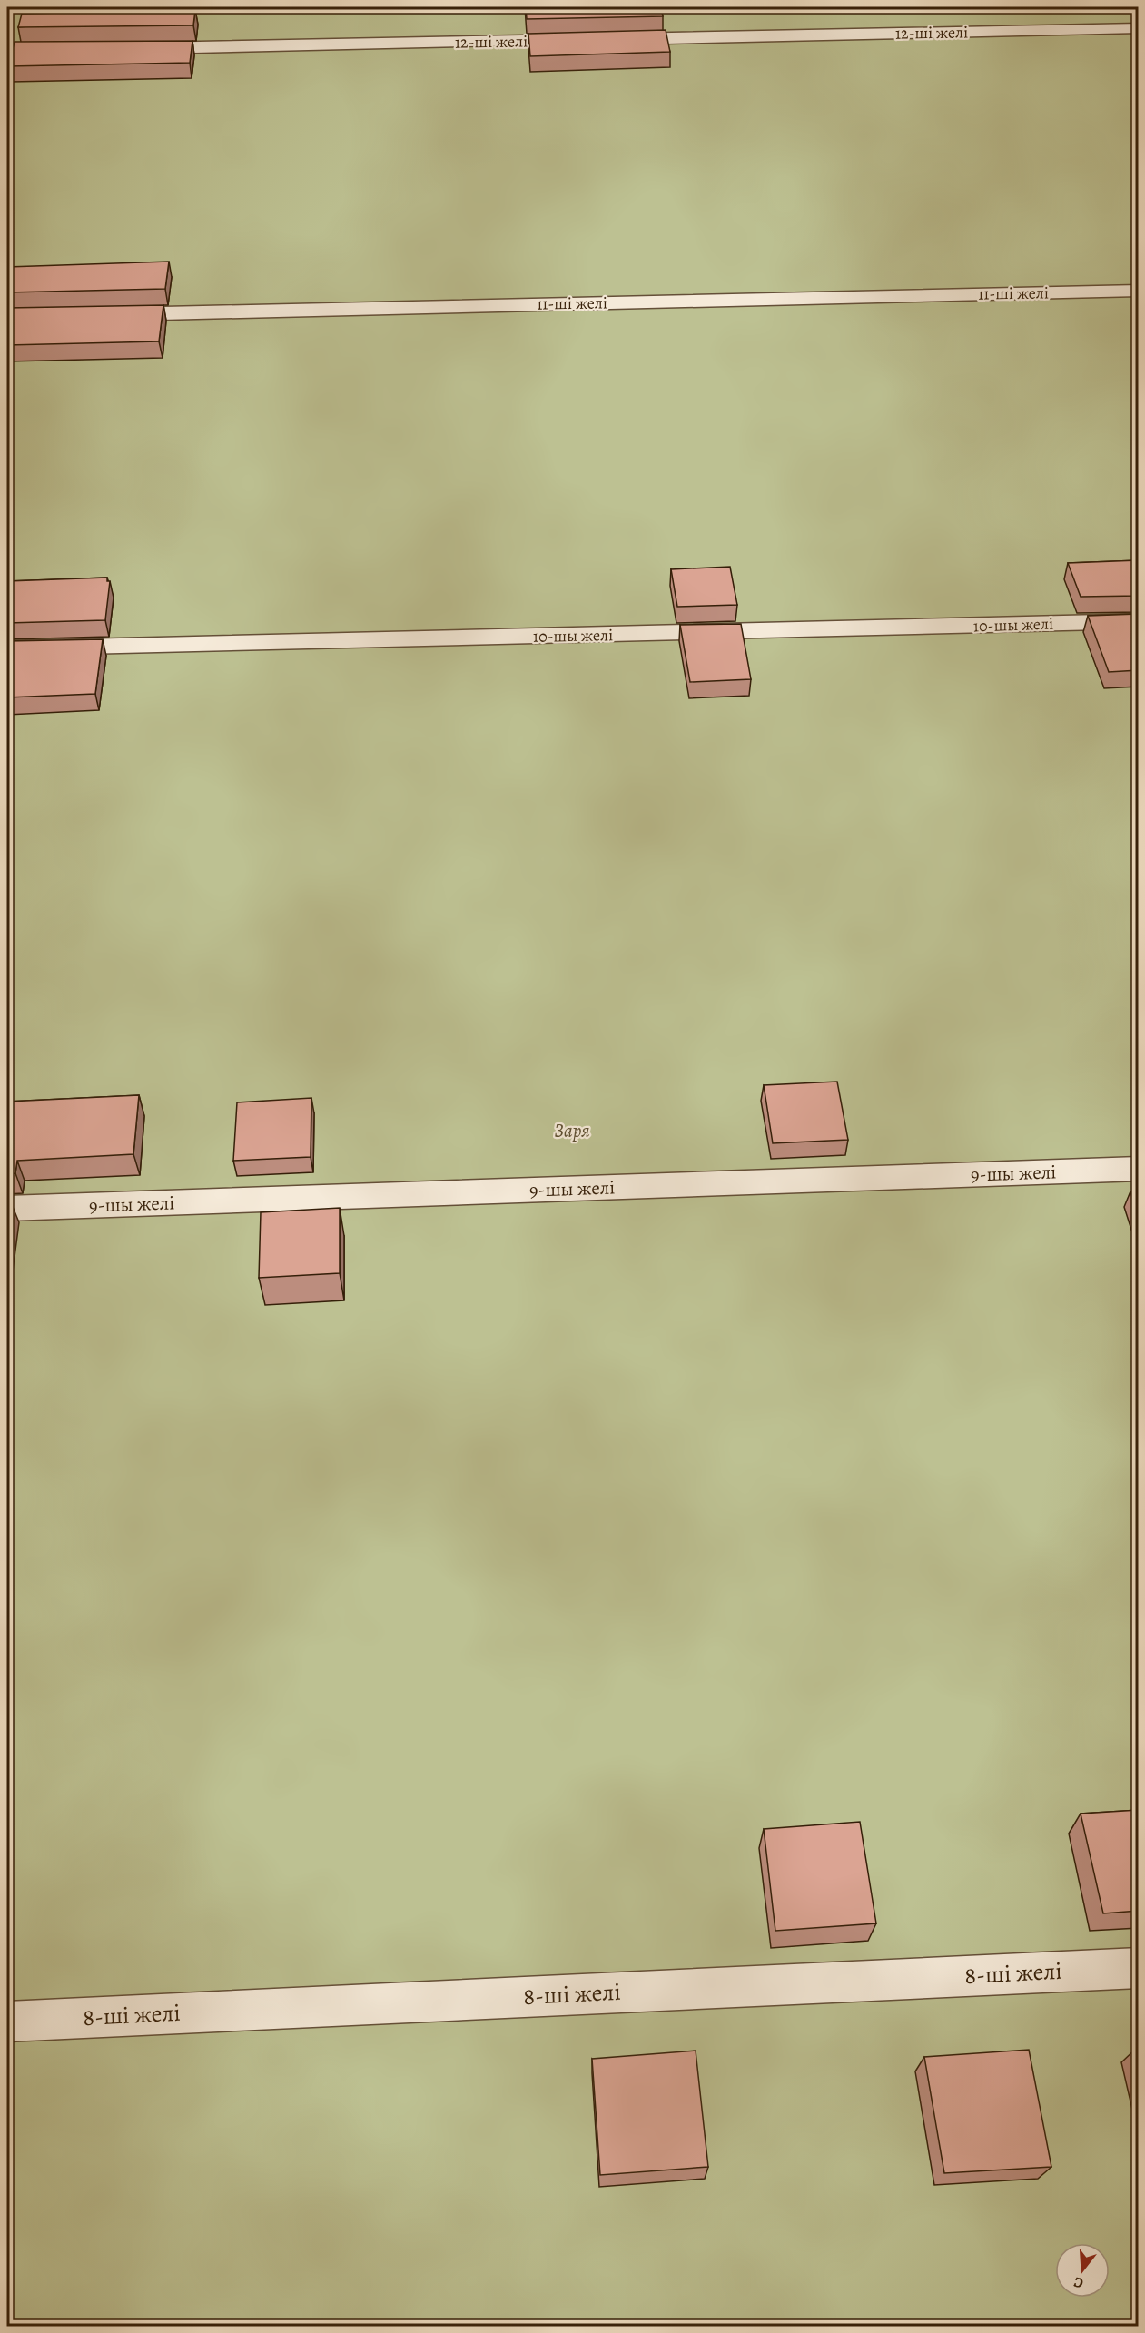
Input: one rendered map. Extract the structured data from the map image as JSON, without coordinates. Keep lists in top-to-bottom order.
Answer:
{
  "streets": {
    "lane": [
      "12-ші желі",
      "11-ші желі",
      "10-шы желі",
      "9-шы желі",
      "8-ші желі"
    ]
  },
  "parks": ["Заря"],
  "north": "bottom"
}
